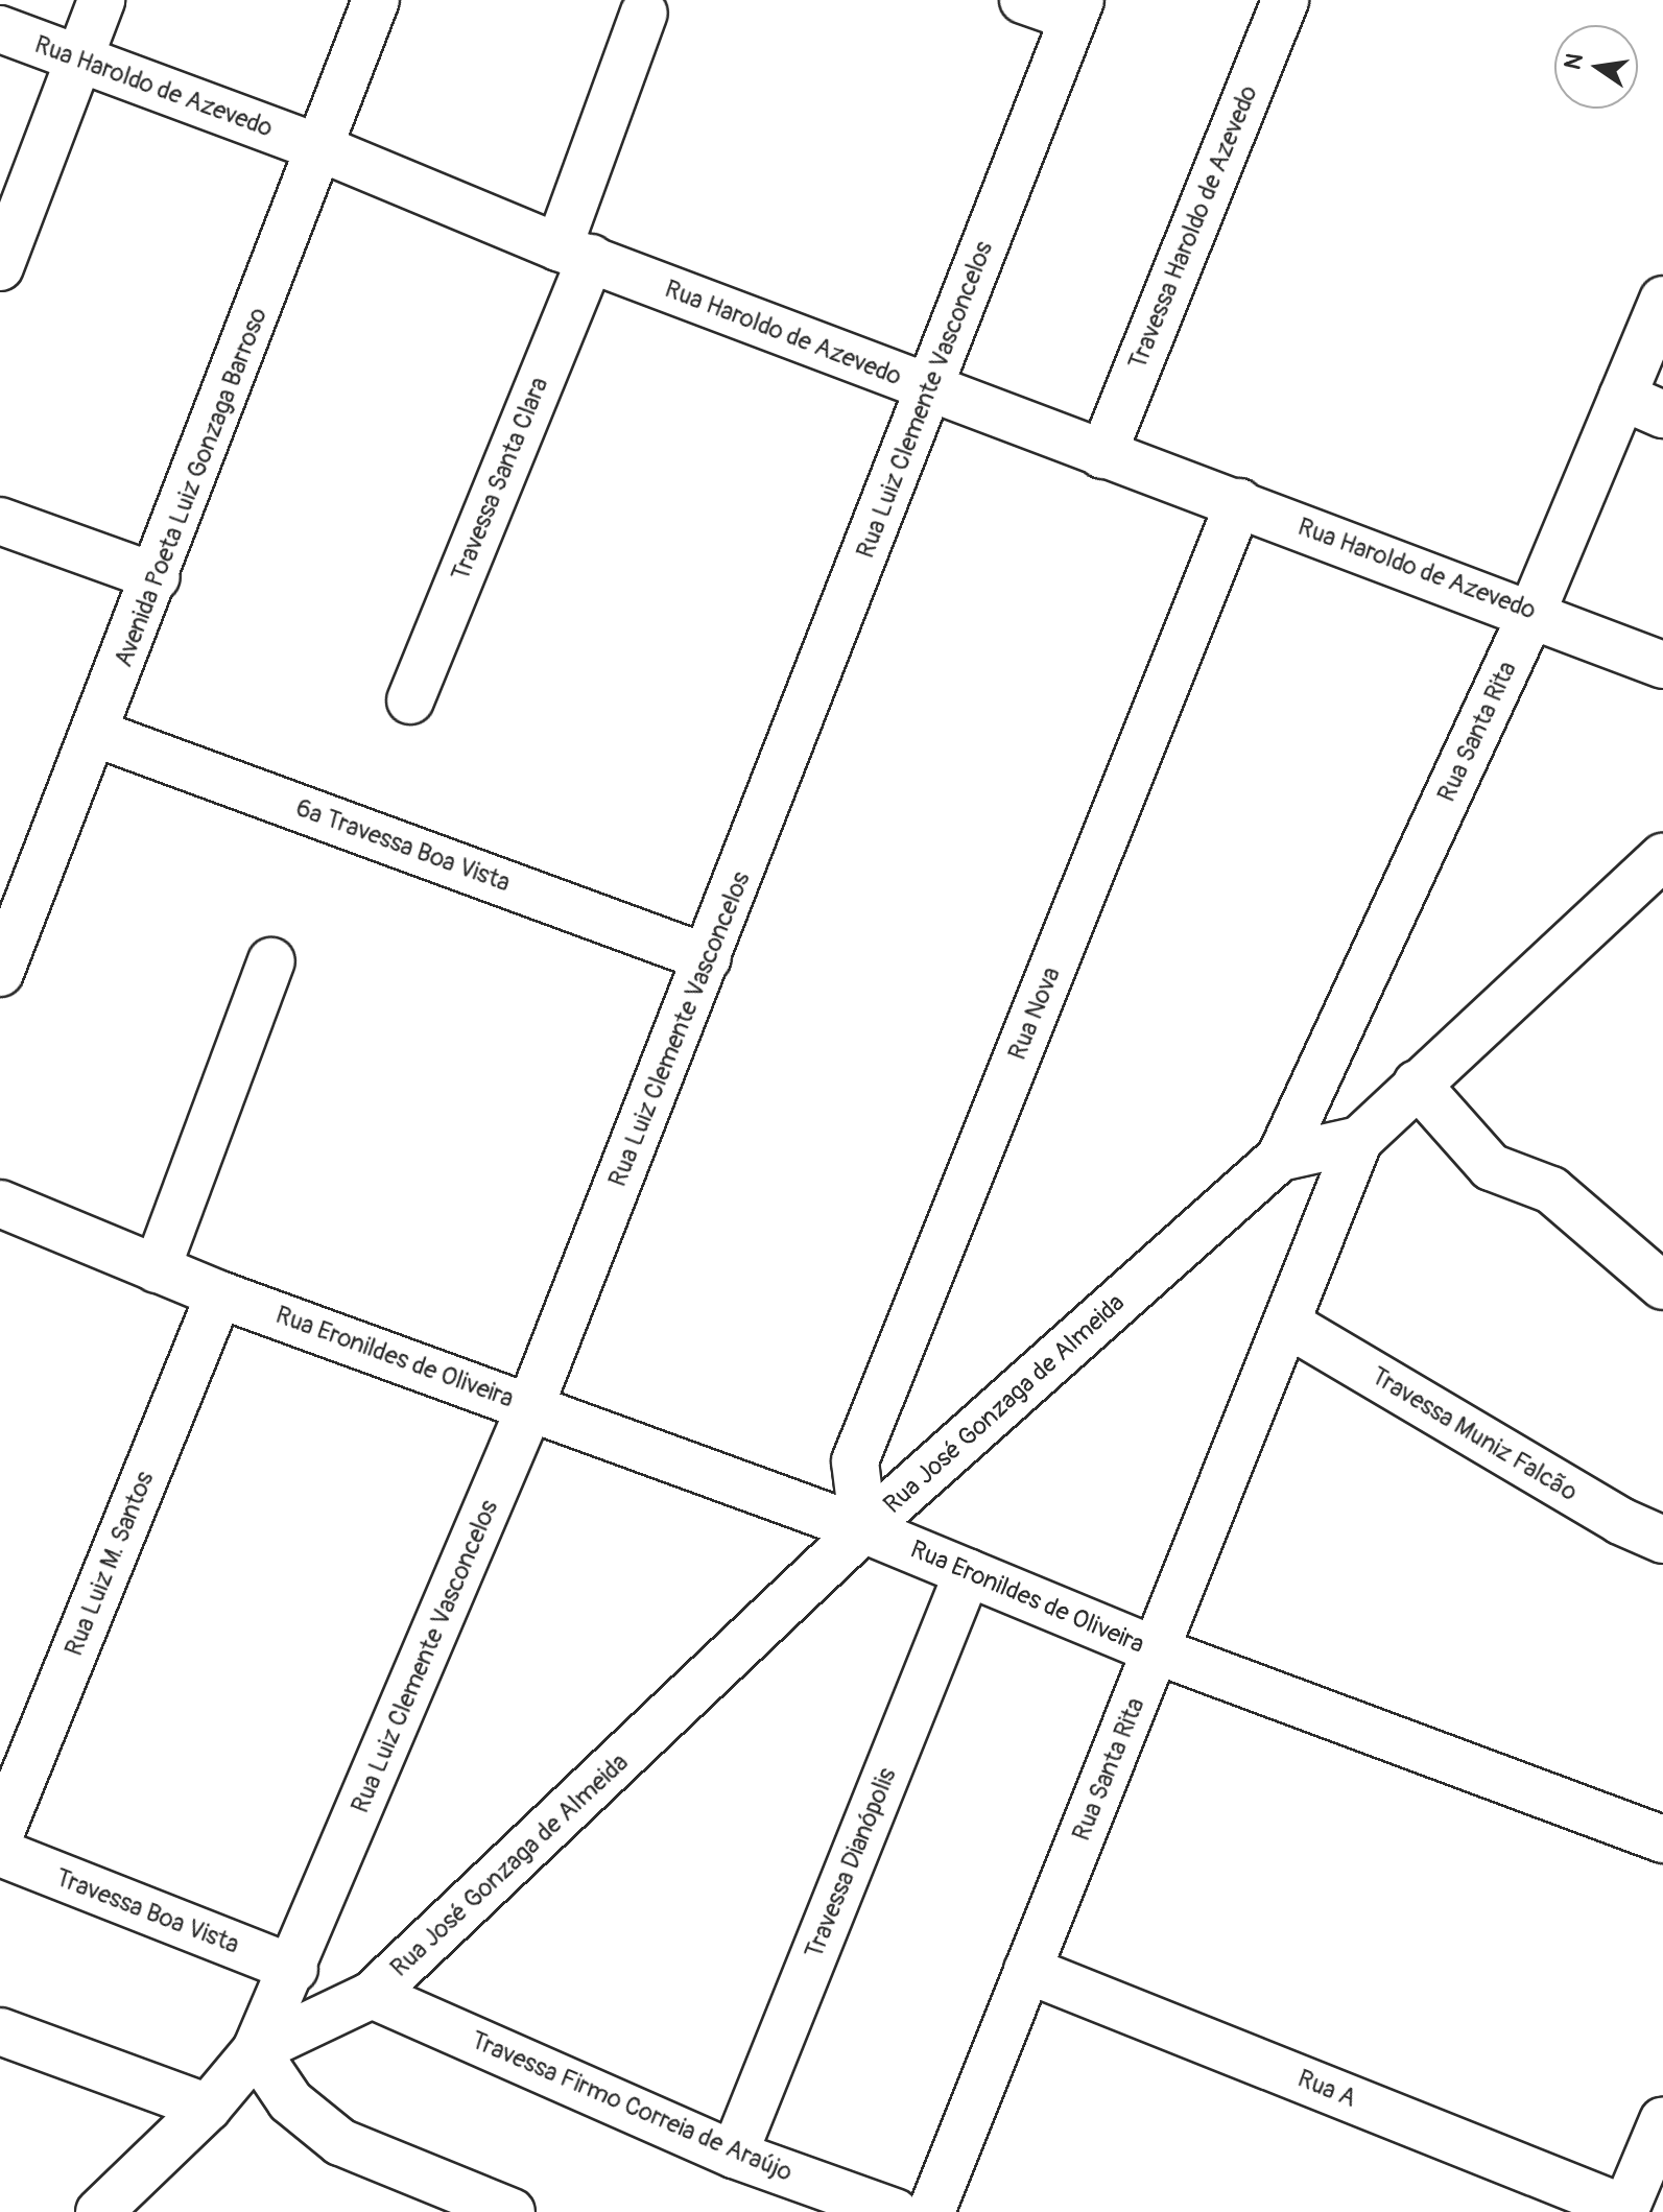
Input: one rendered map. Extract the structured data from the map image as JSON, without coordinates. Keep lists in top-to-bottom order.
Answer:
{
  "streets": {
    "street": [
      "Rua Haroldo de Azevedo",
      "Travessa Haroldo de Azevedo",
      "Rua Luiz Clemente Vasconcelos",
      "Travessa Santa Clara",
      "Avenida Poeta Luiz Gonzaga Barroso",
      "Rua Santa Rita",
      "6ª Travessa Boa Vista",
      "Rua Nova",
      "Rua Eronildes de Oliveira",
      "Rua José Gonzaga de Almeida",
      "Travessa Muniz Falcão",
      "Rua Luiz M. Santos",
      "Travessa Dianópolis",
      "Travessa Boa Vista",
      "Rua A",
      "Travessa Firmo Correia de Araújo"
    ]
  },
  "crossings": [
    ["Rua Haroldo de Azevedo", "Travessa Haroldo de Azevedo"],
    ["Rua Haroldo de Azevedo", "Rua Luiz Clemente Vasconcelos"],
    ["Rua Haroldo de Azevedo", "Travessa Santa Clara"],
    ["Rua Haroldo de Azevedo", "Avenida Poeta Luiz Gonzaga Barroso"],
    ["Rua Haroldo de Azevedo", "Rua Santa Rita"],
    ["Rua Haroldo de Azevedo", "Rua Nova"],
    ["Rua Luiz Clemente Vasconcelos", "6ª Travessa Boa Vista"],
    ["Rua Luiz Clemente Vasconcelos", "Rua Eronildes de Oliveira"],
    ["Rua Luiz Clemente Vasconcelos", "Rua José Gonzaga de Almeida"],
    ["Rua Luiz Clemente Vasconcelos", "Travessa Boa Vista"],
    ["Avenida Poeta Luiz Gonzaga Barroso", "6ª Travessa Boa Vista"],
    ["Rua Santa Rita", "Rua Eronildes de Oliveira"],
    ["Rua Santa Rita", "Rua José Gonzaga de Almeida"],
    ["Rua Santa Rita", "Travessa Muniz Falcão"],
    ["Rua Santa Rita", "Rua A"],
    ["Rua Nova", "Rua Eronildes de Oliveira"],
    ["Rua Nova", "Rua José Gonzaga de Almeida"],
    ["Rua Eronildes de Oliveira", "Rua José Gonzaga de Almeida"],
    ["Rua Eronildes de Oliveira", "Rua Luiz M. Santos"],
    ["Rua Eronildes de Oliveira", "Travessa Dianópolis"],
    ["Rua José Gonzaga de Almeida", "Travessa Firmo Correia de Araújo"],
    ["Travessa Dianópolis", "Travessa Firmo Correia de Araújo"]
  ],
  "north": "left"
}
